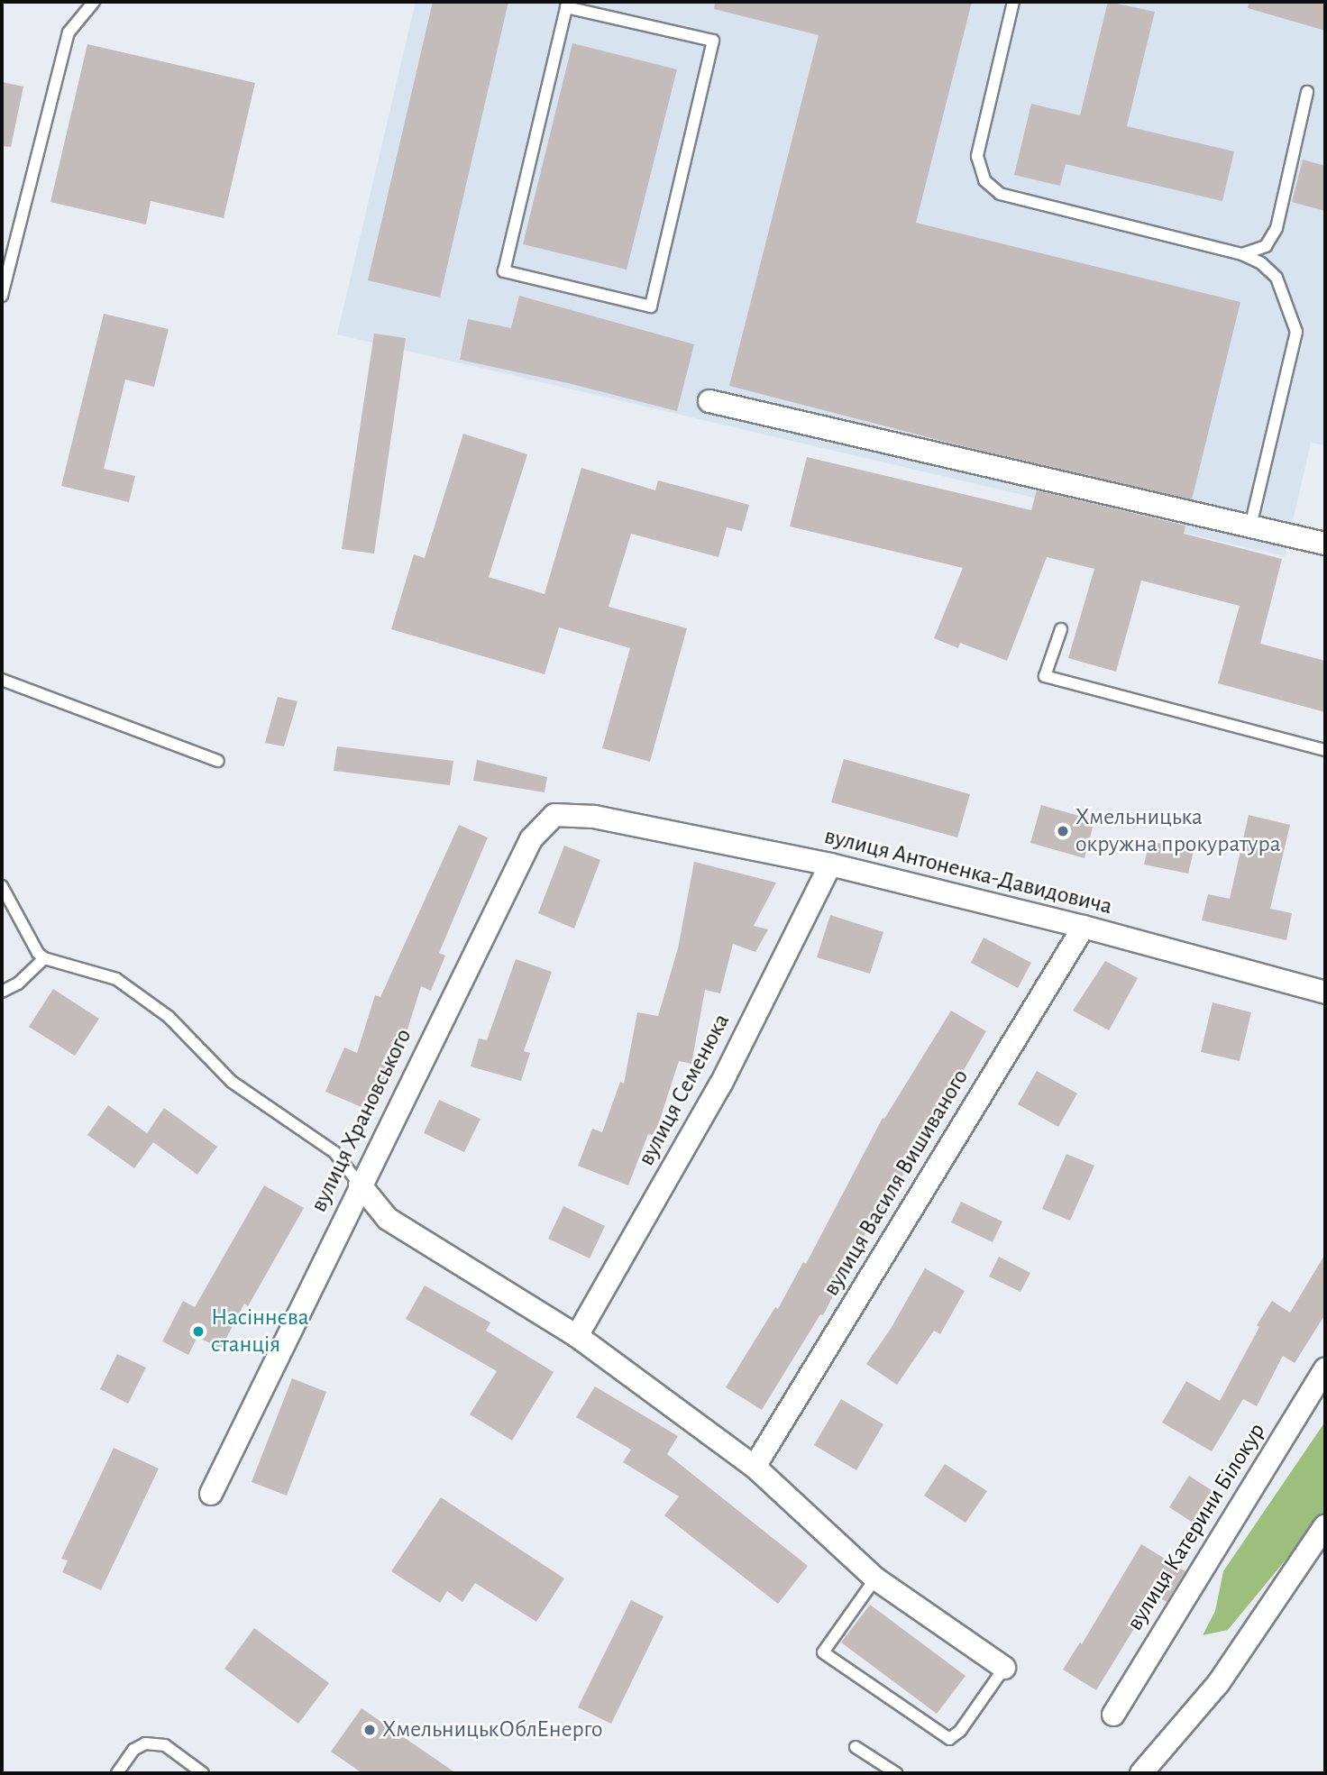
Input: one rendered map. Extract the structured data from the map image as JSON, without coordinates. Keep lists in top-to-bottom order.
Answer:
{
  "streets": {
    "street": [
      "вулиця Антоненка-Давидовича",
      "вулиця Семенюка",
      "вулиця Храновського",
      "вулиця Василя Вишиваного",
      "вулиця Катерини Білокур"
    ]
  },
  "crossings": [
    ["вулиця Антоненка-Давидовича", "вулиця Семенюка"],
    ["вулиця Антоненка-Давидовича", "вулиця Храновського"],
    ["вулиця Антоненка-Давидовича", "вулиця Василя Вишиваного"]
  ],
  "places": ["Хмельницька окружна прокуратура", "Насіннєва станція", "ХмельницькОблЕнерго"]
}
